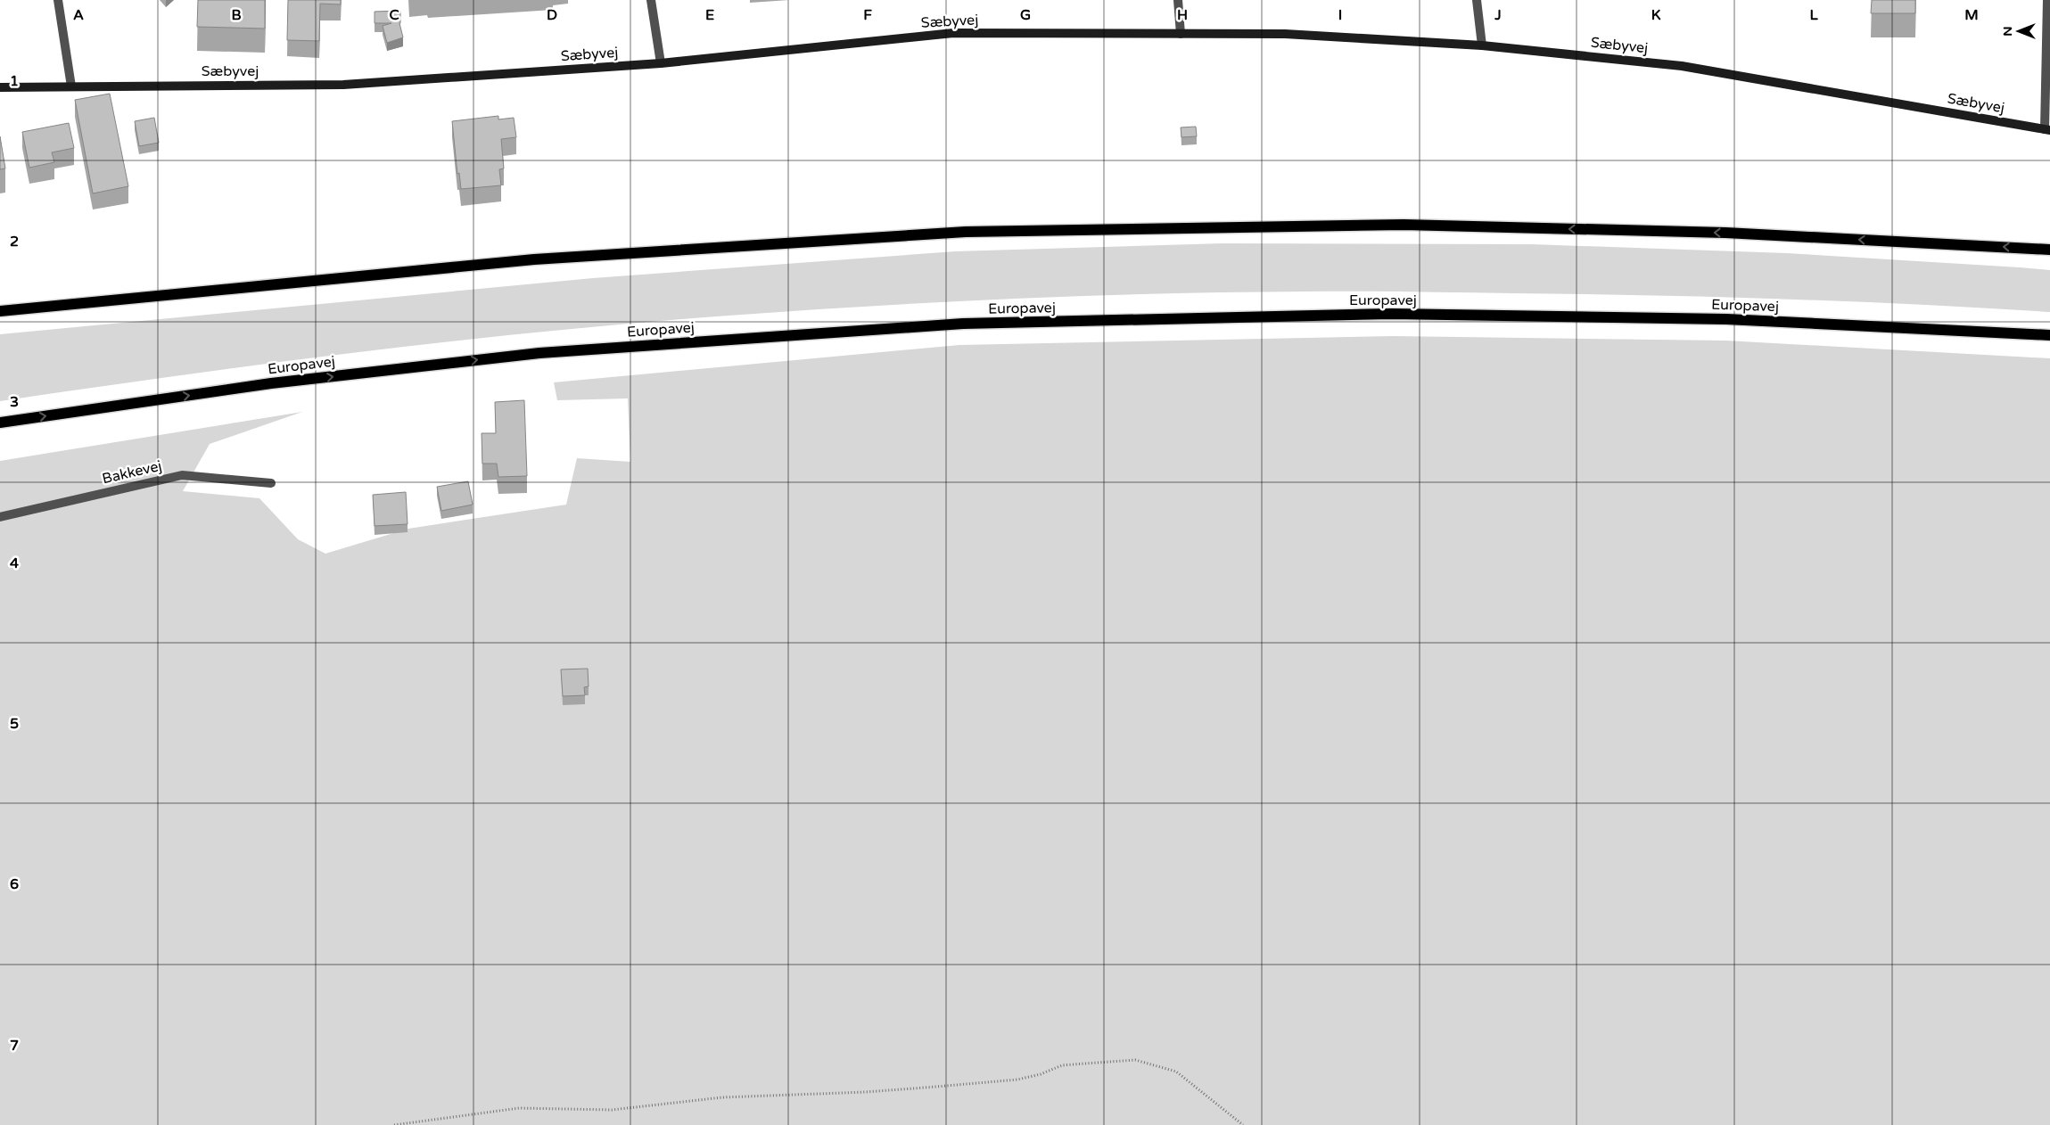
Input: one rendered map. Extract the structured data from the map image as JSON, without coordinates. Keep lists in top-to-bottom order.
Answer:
{
  "streets": {
    "main road": ["Europavej"],
    "street": ["Sæbyvej", "Bakkevej"]
  },
  "north": "left",
  "grid": {
    "columns": [
      "A",
      "B",
      "C",
      "D",
      "E",
      "F",
      "G",
      "H",
      "I",
      "J",
      "K",
      "L",
      "M"
    ],
    "rows": [
      "1",
      "2",
      "3",
      "4",
      "5",
      "6",
      "7"
    ]
  }
}
